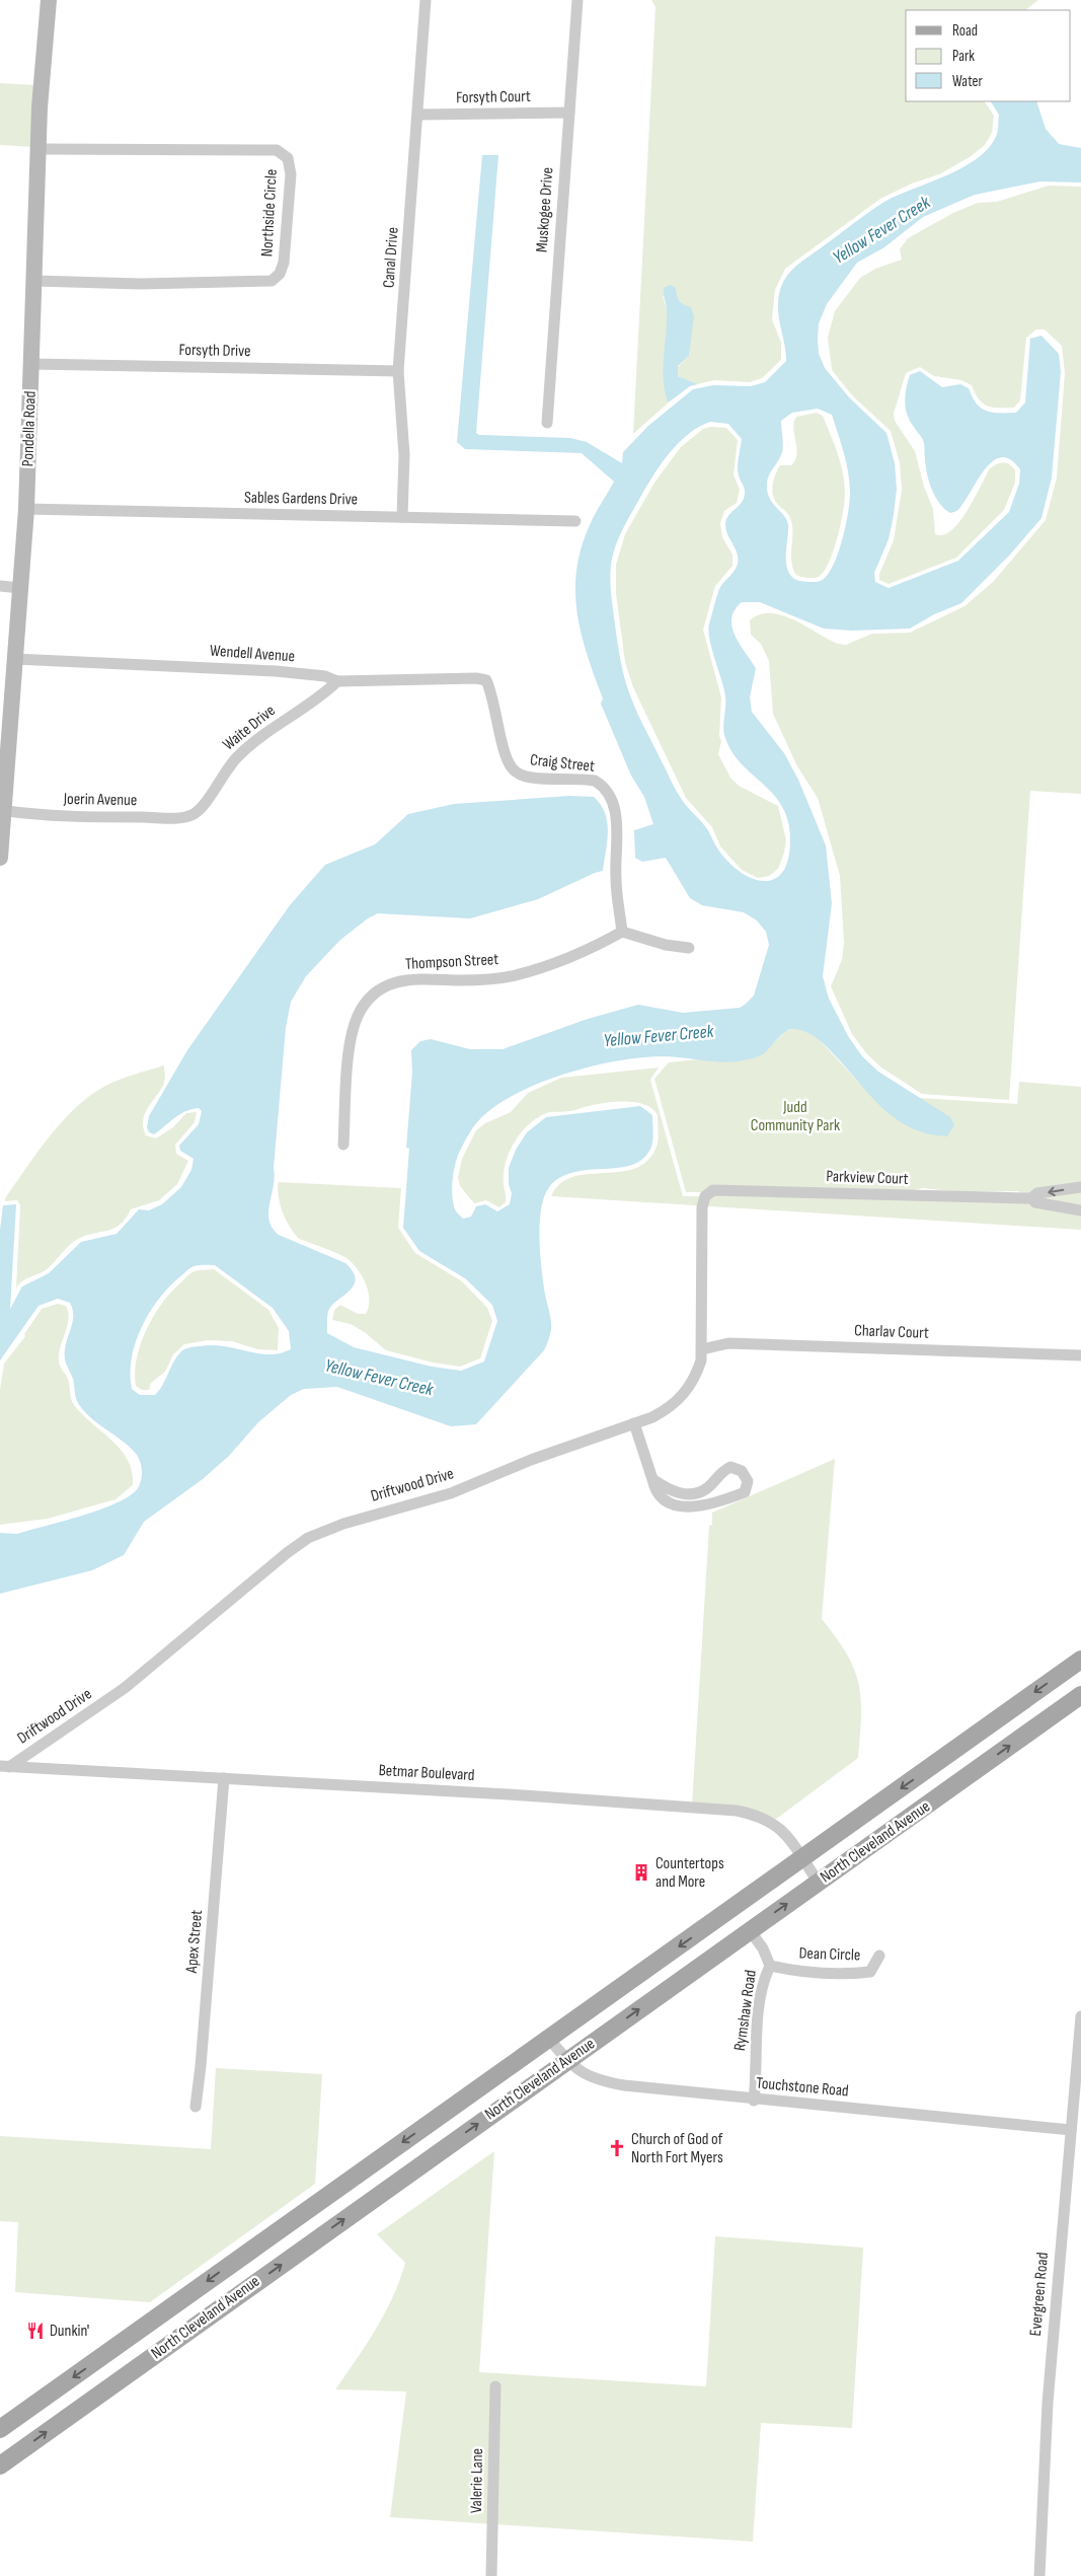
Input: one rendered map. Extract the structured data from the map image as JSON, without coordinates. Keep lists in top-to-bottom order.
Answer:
{
  "streets": {
    "main road": ["Pondella Road", "North Cleveland Avenue"],
    "street": [
      "Forsyth Court",
      "Muskogee Drive",
      "Northside Circle",
      "Canal Drive",
      "Forsyth Drive",
      "Sables Gardens Drive",
      "Wendell Avenue",
      "Waite Drive",
      "Craig Street",
      "Joerin Avenue",
      "Thompson Street",
      "Parkview Court",
      "Charlav Court",
      "Driftwood Drive",
      "Betmar Boulevard",
      "Apex Street",
      "Dean Circle",
      "Rymshaw Road",
      "Touchstone Road",
      "Evergreen Road",
      "Valerie Lane"
    ]
  },
  "crossings": [
    ["Forsyth Court", "Muskogee Drive"],
    ["Forsyth Court", "Canal Drive"],
    ["Northside Circle", "Pondella Road"],
    ["Canal Drive", "Forsyth Drive"],
    ["Canal Drive", "Sables Gardens Drive"],
    ["Forsyth Drive", "Pondella Road"],
    ["Pondella Road", "Sables Gardens Drive"],
    ["Pondella Road", "Wendell Avenue"],
    ["Pondella Road", "Joerin Avenue"],
    ["Wendell Avenue", "Waite Drive"],
    ["Wendell Avenue", "Craig Street"],
    ["Waite Drive", "Joerin Avenue"],
    ["Craig Street", "Thompson Street"],
    ["Parkview Court", "Driftwood Drive"],
    ["Charlav Court", "Driftwood Drive"],
    ["Driftwood Drive", "Betmar Boulevard"],
    ["Betmar Boulevard", "North Cleveland Avenue"],
    ["Betmar Boulevard", "Apex Street"],
    ["North Cleveland Avenue", "Rymshaw Road"],
    ["North Cleveland Avenue", "Touchstone Road"],
    ["Dean Circle", "Rymshaw Road"],
    ["Rymshaw Road", "Touchstone Road"],
    ["Touchstone Road", "Evergreen Road"]
  ],
  "water": ["Yellow Fever Creek"],
  "parks": ["Judd Community Park"],
  "places": {
    "building": ["Countertops and More"],
    "church": ["Church of God of North Fort Myers"],
    "restaurant": ["Dunkin'"]
  },
  "legend": ["Road", "Park", "Water"]
}
